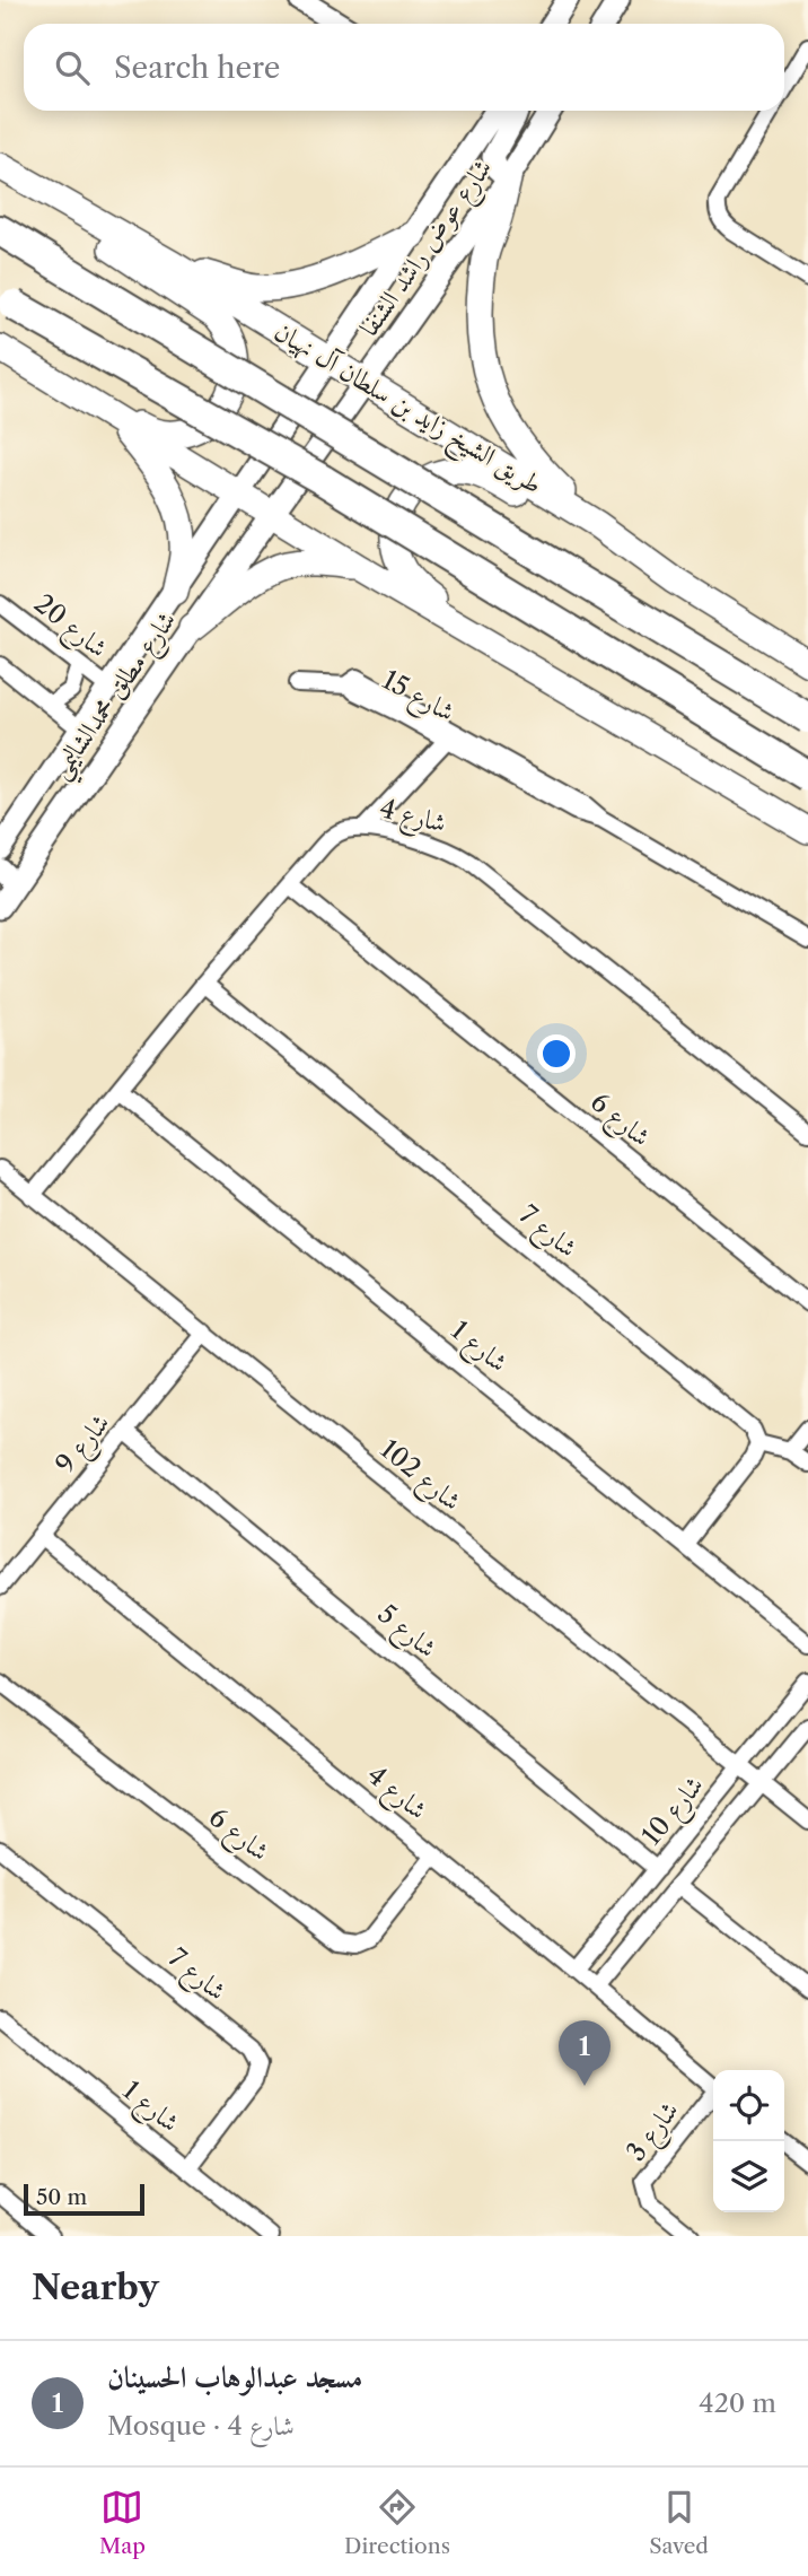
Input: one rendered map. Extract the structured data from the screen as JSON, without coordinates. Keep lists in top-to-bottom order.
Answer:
{
  "streets": {
    "main road": ["شارع عوض راشد الشنفا", "طريق الشيخ زايد بن سلطان آل نهيان", "شارع مطلق محمدالشاليمي"],
    "street": [
      "شارع 20",
      "شارع 15",
      "شارع 4",
      "شارع 6",
      "شارع 7",
      "شارع 1",
      "شارع 9",
      "شارع 102",
      "شارع 5",
      "شارع 10",
      "شارع 3"
    ]
  },
  "crossings": [
    ["شارع عوض راشد الشنفا", "طريق الشيخ زايد بن سلطان آل نهيان"],
    ["شارع عوض راشد الشنفا", "شارع مطلق محمدالشاليمي"],
    ["شارع 20", "شارع مطلق محمدالشاليمي"],
    ["شارع 4", "شارع 6"],
    ["شارع 4", "شارع 7"],
    ["شارع 4", "شارع 1"],
    ["شارع 4", "شارع 9"],
    ["شارع 4", "شارع 102"],
    ["شارع 4", "شارع 10"],
    ["شارع 7", "شارع 1"],
    ["شارع 9", "شارع 102"],
    ["شارع 9", "شارع 5"],
    ["شارع 102", "شارع 10"],
    ["شارع 5", "شارع 10"]
  ],
  "scale_bar": "50 m",
  "page": {
    "search": "Search here",
    "pins": "1",
    "scale": "50 m",
    "heading": "Nearby",
    "list": [
      {
        "mark": "1",
        "name": "مسجد عبدالوهاب الحسينان",
        "note": "Mosque · شارع 4",
        "value": "420 m"
      }
    ],
    "nav": ["Map", "Directions", "Saved"]
  }
}
